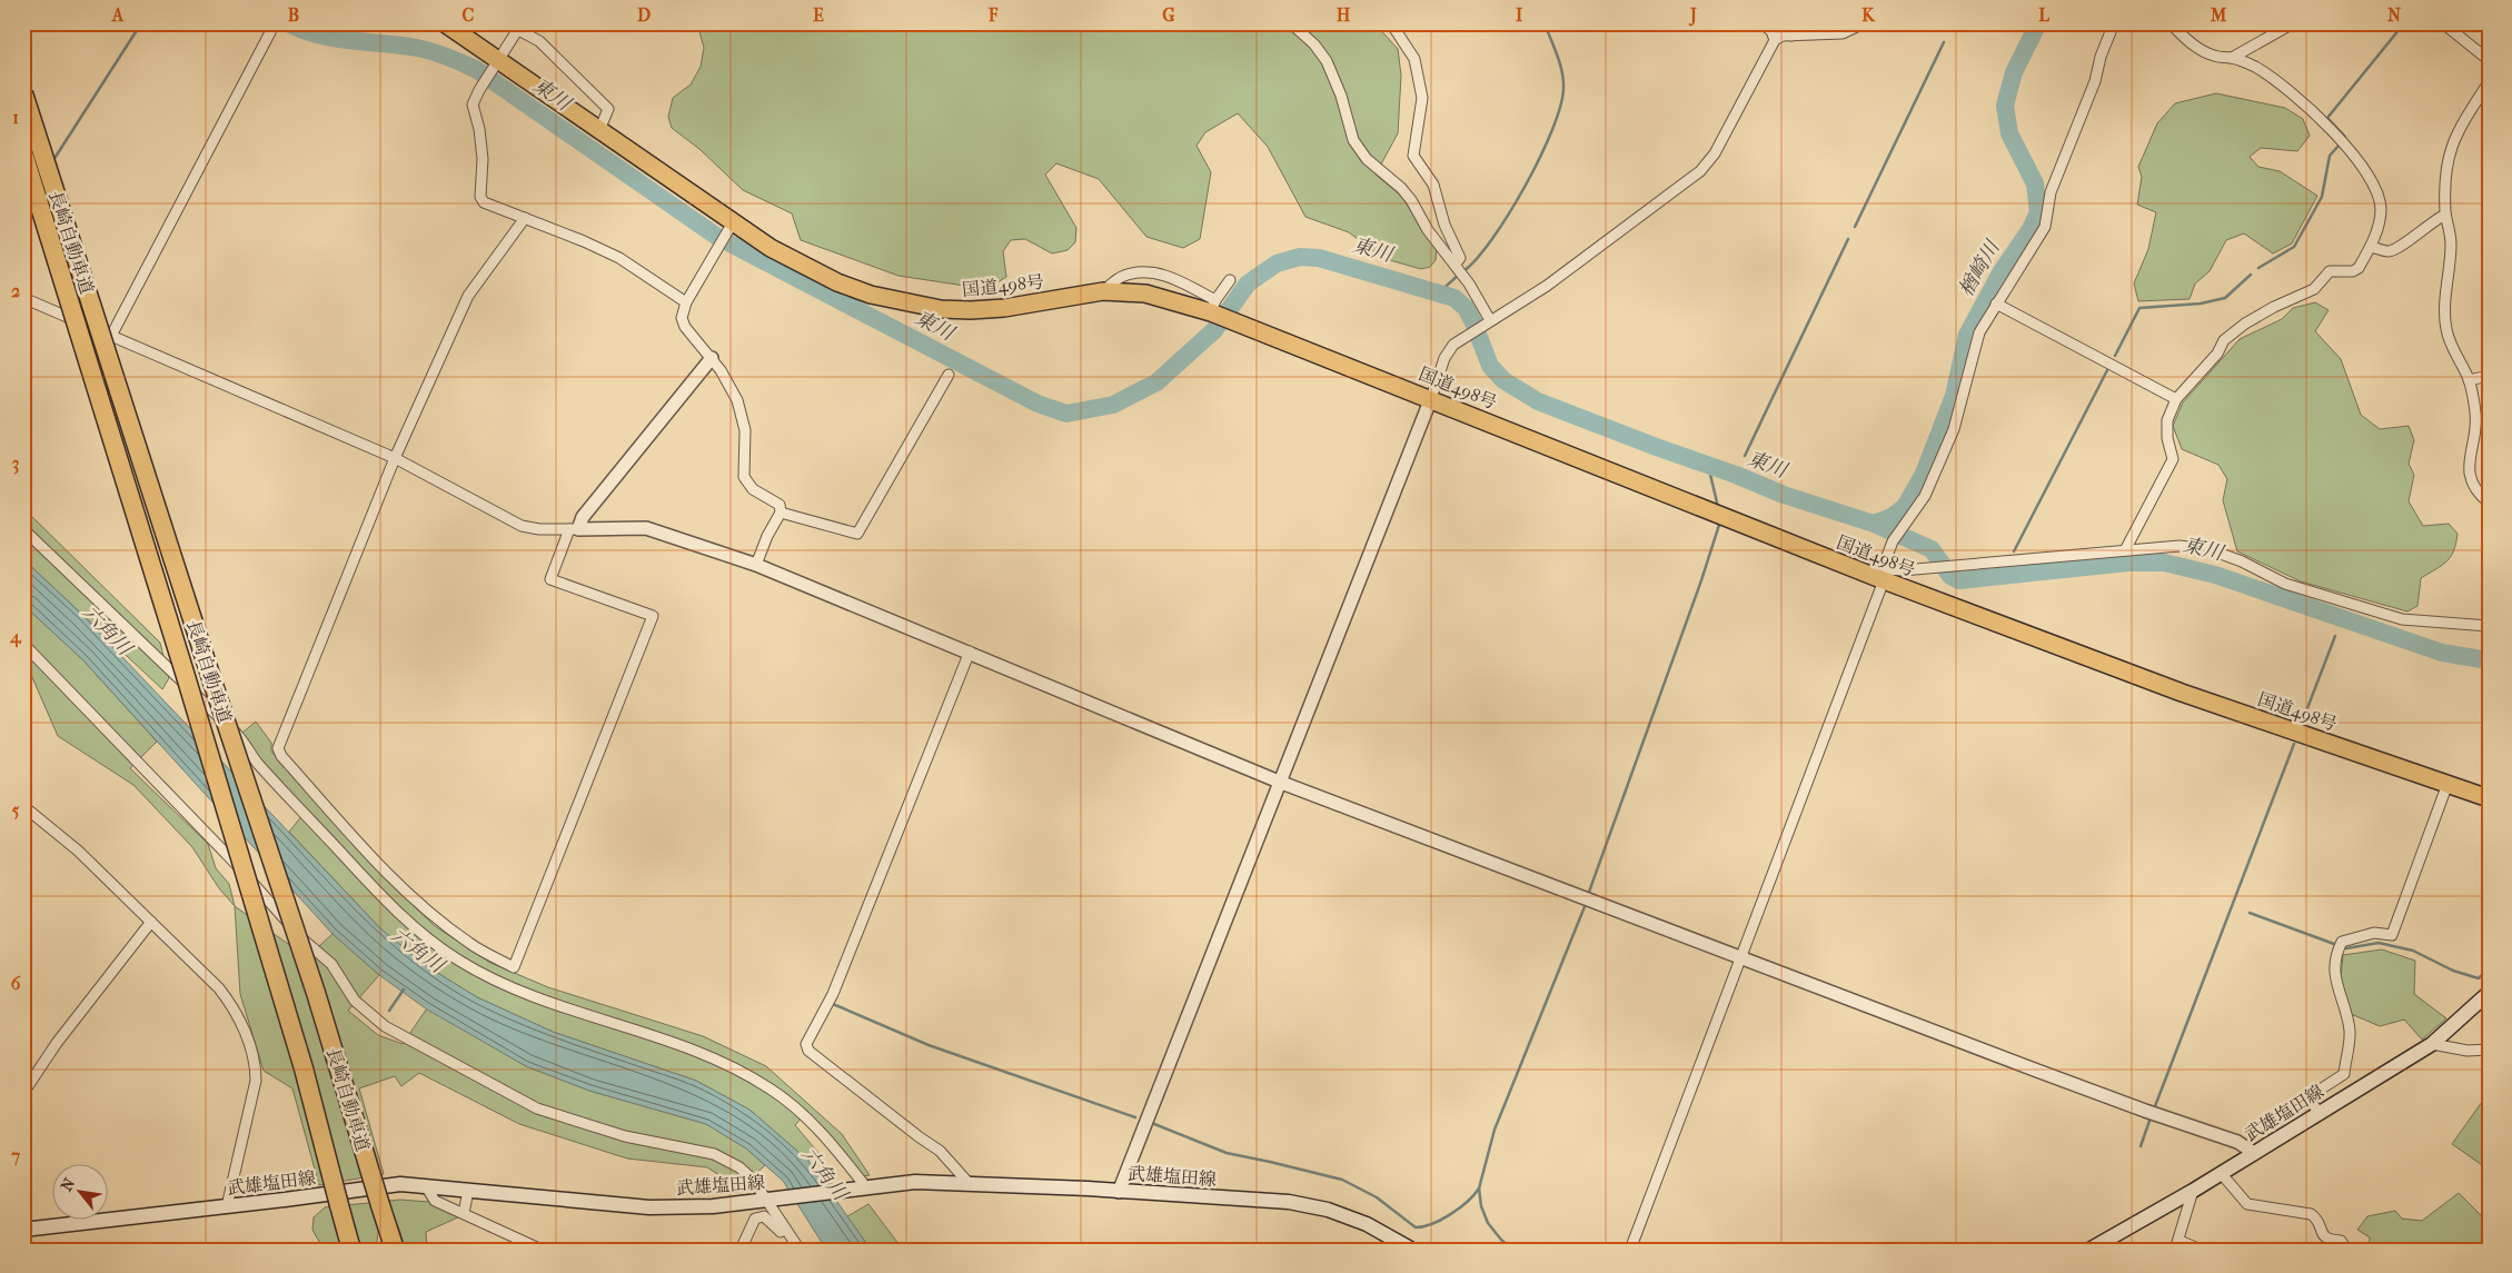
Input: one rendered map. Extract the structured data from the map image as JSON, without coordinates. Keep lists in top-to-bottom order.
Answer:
{
  "streets": {
    "highway": ["長崎自動車道", "国道498号"],
    "main road": ["武雄塩田線"]
  },
  "water": ["東川", "楢崎川", "六角川"],
  "north": "top left",
  "grid": {
    "columns": [
      "A",
      "B",
      "C",
      "D",
      "E",
      "F",
      "G",
      "H",
      "I",
      "J",
      "K",
      "L",
      "M",
      "N"
    ],
    "rows": [
      "1",
      "2",
      "3",
      "4",
      "5",
      "6",
      "7"
    ]
  }
}
